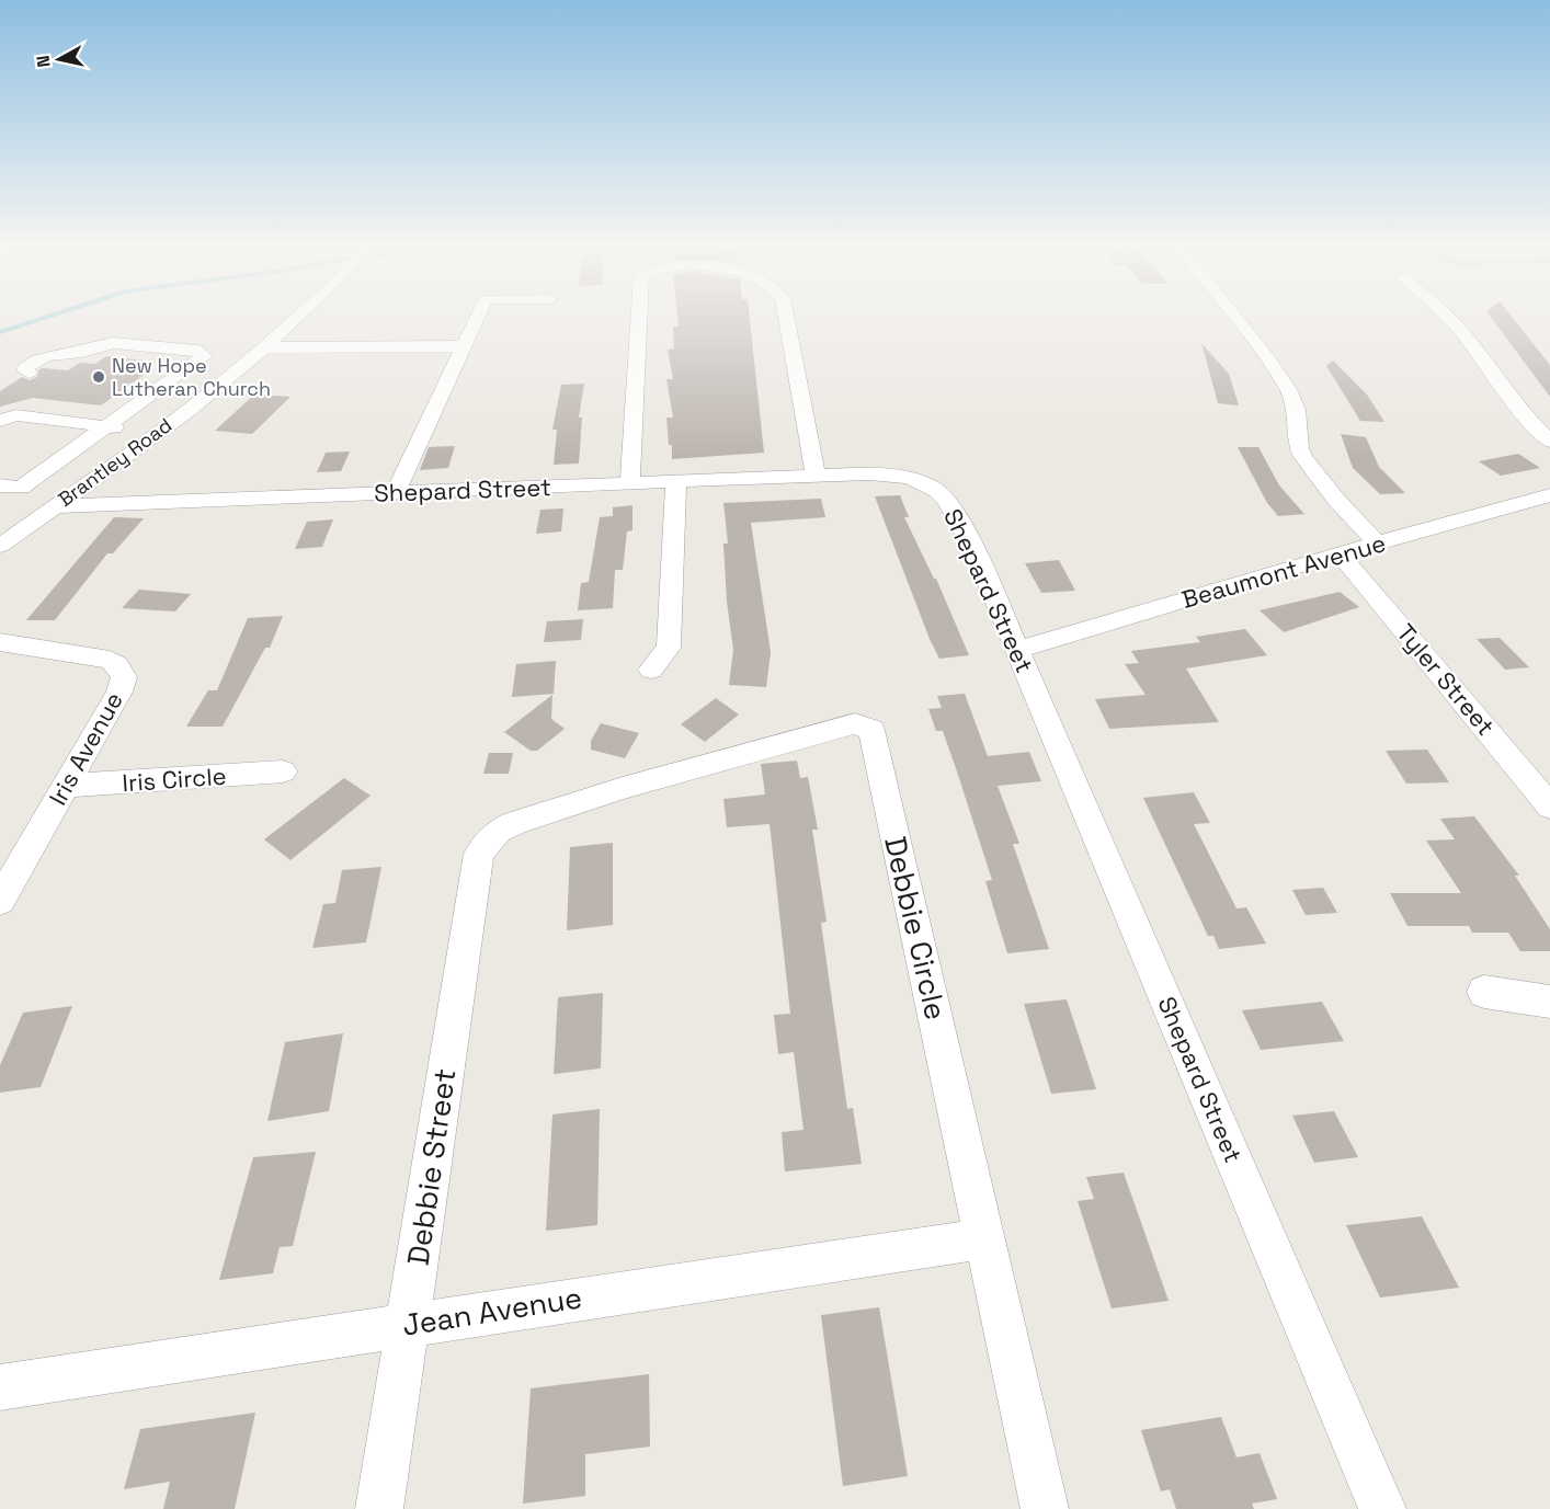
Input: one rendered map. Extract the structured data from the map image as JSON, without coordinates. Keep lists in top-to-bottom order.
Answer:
{
  "streets": {
    "street": [
      "Brantley Road",
      "Shepard Street",
      "Beaumont Avenue",
      "Tyler Street",
      "Iris Avenue",
      "Iris Circle",
      "Debbie Circle",
      "Debbie Street",
      "Jean Avenue"
    ]
  },
  "crossings": [
    ["Brantley Road", "Shepard Street"],
    ["Shepard Street", "Beaumont Avenue"],
    ["Beaumont Avenue", "Tyler Street"],
    ["Iris Avenue", "Iris Circle"],
    ["Debbie Circle", "Debbie Street"],
    ["Debbie Circle", "Jean Avenue"],
    ["Debbie Street", "Jean Avenue"]
  ],
  "places": ["New Hope Lutheran Church"],
  "north": "left"
}
